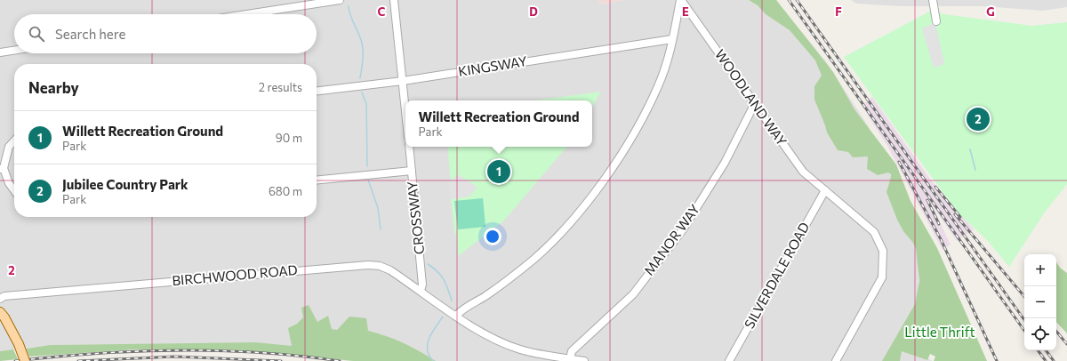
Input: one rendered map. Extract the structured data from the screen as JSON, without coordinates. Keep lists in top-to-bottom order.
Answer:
{
  "streets": {
    "street": [
      "KINGSWAY",
      "WOODLAND WAY",
      "CROSSWAY",
      "MANOR WAY",
      "BIRCHWOOD ROAD",
      "SILVERDALE ROAD"
    ]
  },
  "crossings": [
    ["WOODLAND WAY", "MANOR WAY"],
    ["WOODLAND WAY", "SILVERDALE ROAD"],
    ["CROSSWAY", "BIRCHWOOD ROAD"],
    ["MANOR WAY", "BIRCHWOOD ROAD"]
  ],
  "parks": ["Little Thrift"],
  "page": {
    "search": "Search here",
    "heading": ["Nearby", "2 results"],
    "popup": ["Willett Recreation Ground", "Park"],
    "pins": ["2", "1"],
    "list": [
      {
        "mark": "1",
        "name": "Willett Recreation Ground",
        "note": "Park",
        "value": "90 m"
      },
      {
        "mark": "2",
        "name": "Jubilee Country Park",
        "note": "Park",
        "value": "680 m"
      }
    ],
    "map_buttons": ["+", "−"]
  },
  "grid": {
    "columns": [
      "C",
      "D",
      "E",
      "F",
      "G"
    ],
    "rows": ["2"]
  }
}
